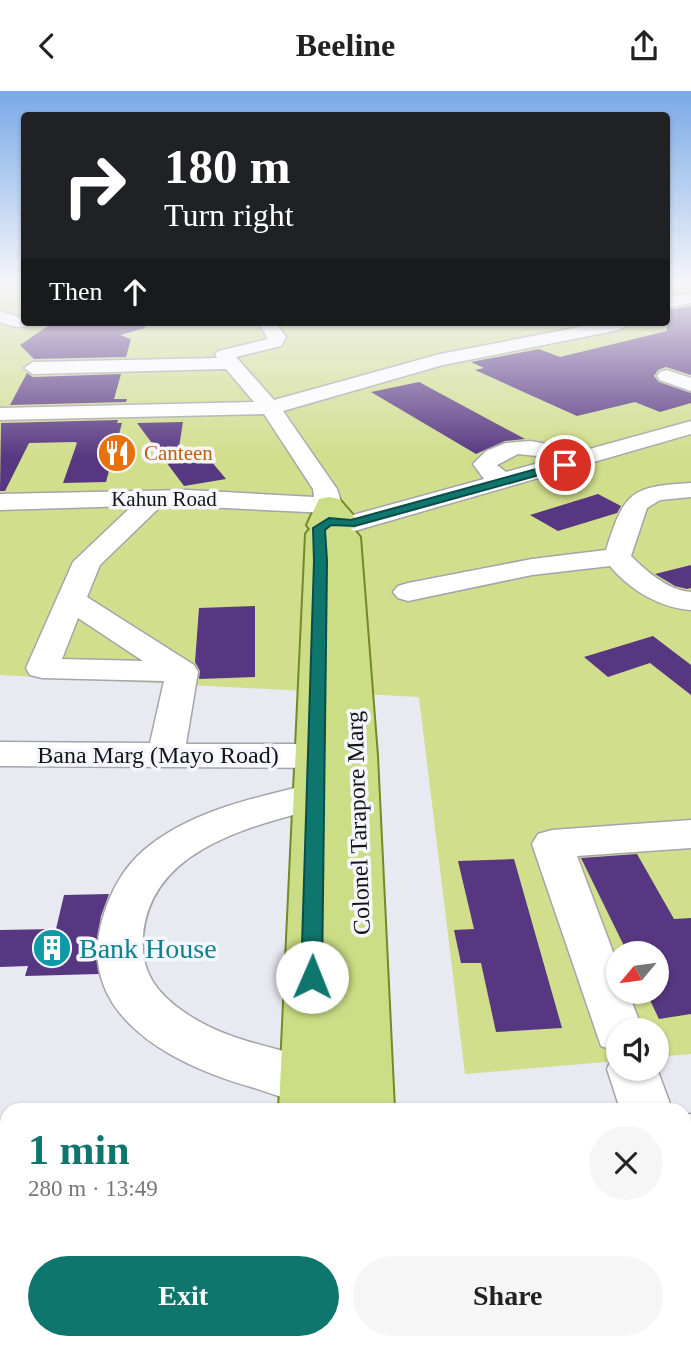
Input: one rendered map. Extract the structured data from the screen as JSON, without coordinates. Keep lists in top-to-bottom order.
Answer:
{
  "streets": {
    "main road": ["Colonel Tarapore Marg"],
    "street": ["Kahun Road", "Bana Marg (Mayo Road)"]
  },
  "crossings": [
    ["Kahun Road", "Colonel Tarapore Marg"],
    ["Bana Marg (Mayo Road)", "Colonel Tarapore Marg"]
  ],
  "places": {
    "restaurant": ["Canteen"],
    "building": ["Bank House"]
  },
  "north": "bottom left",
  "page": {
    "header": "Beeline",
    "turn": ["180 m", "Turn right"],
    "then": "Then",
    "heading": ["1 min", "280 m · 13:49"],
    "buttons": ["Exit", "Share"]
  }
}
